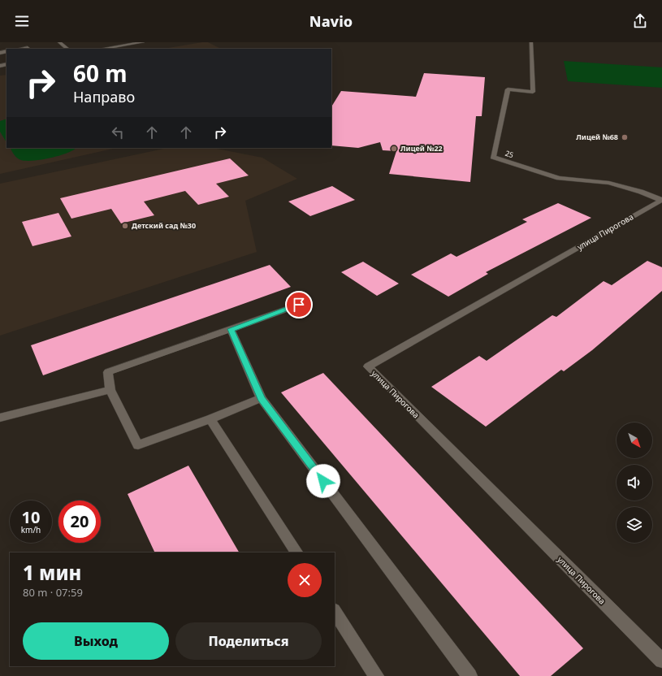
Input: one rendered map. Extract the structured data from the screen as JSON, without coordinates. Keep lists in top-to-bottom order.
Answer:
{
  "streets": {
    "street": ["25", "улица Пирогова"]
  },
  "crossings": [
    ["25", "улица Пирогова"]
  ],
  "places": ["Лицей №68", "Лицей №22", "Детский сад №30"],
  "north": "bottom right",
  "page": {
    "header": "Navio",
    "turn": ["60 m", "Направо"],
    "speed": "10 km/h",
    "limit": "20",
    "heading": ["1 мин", "80 m · 07:59"],
    "buttons": ["Выход", "Поделиться"]
  }
}
